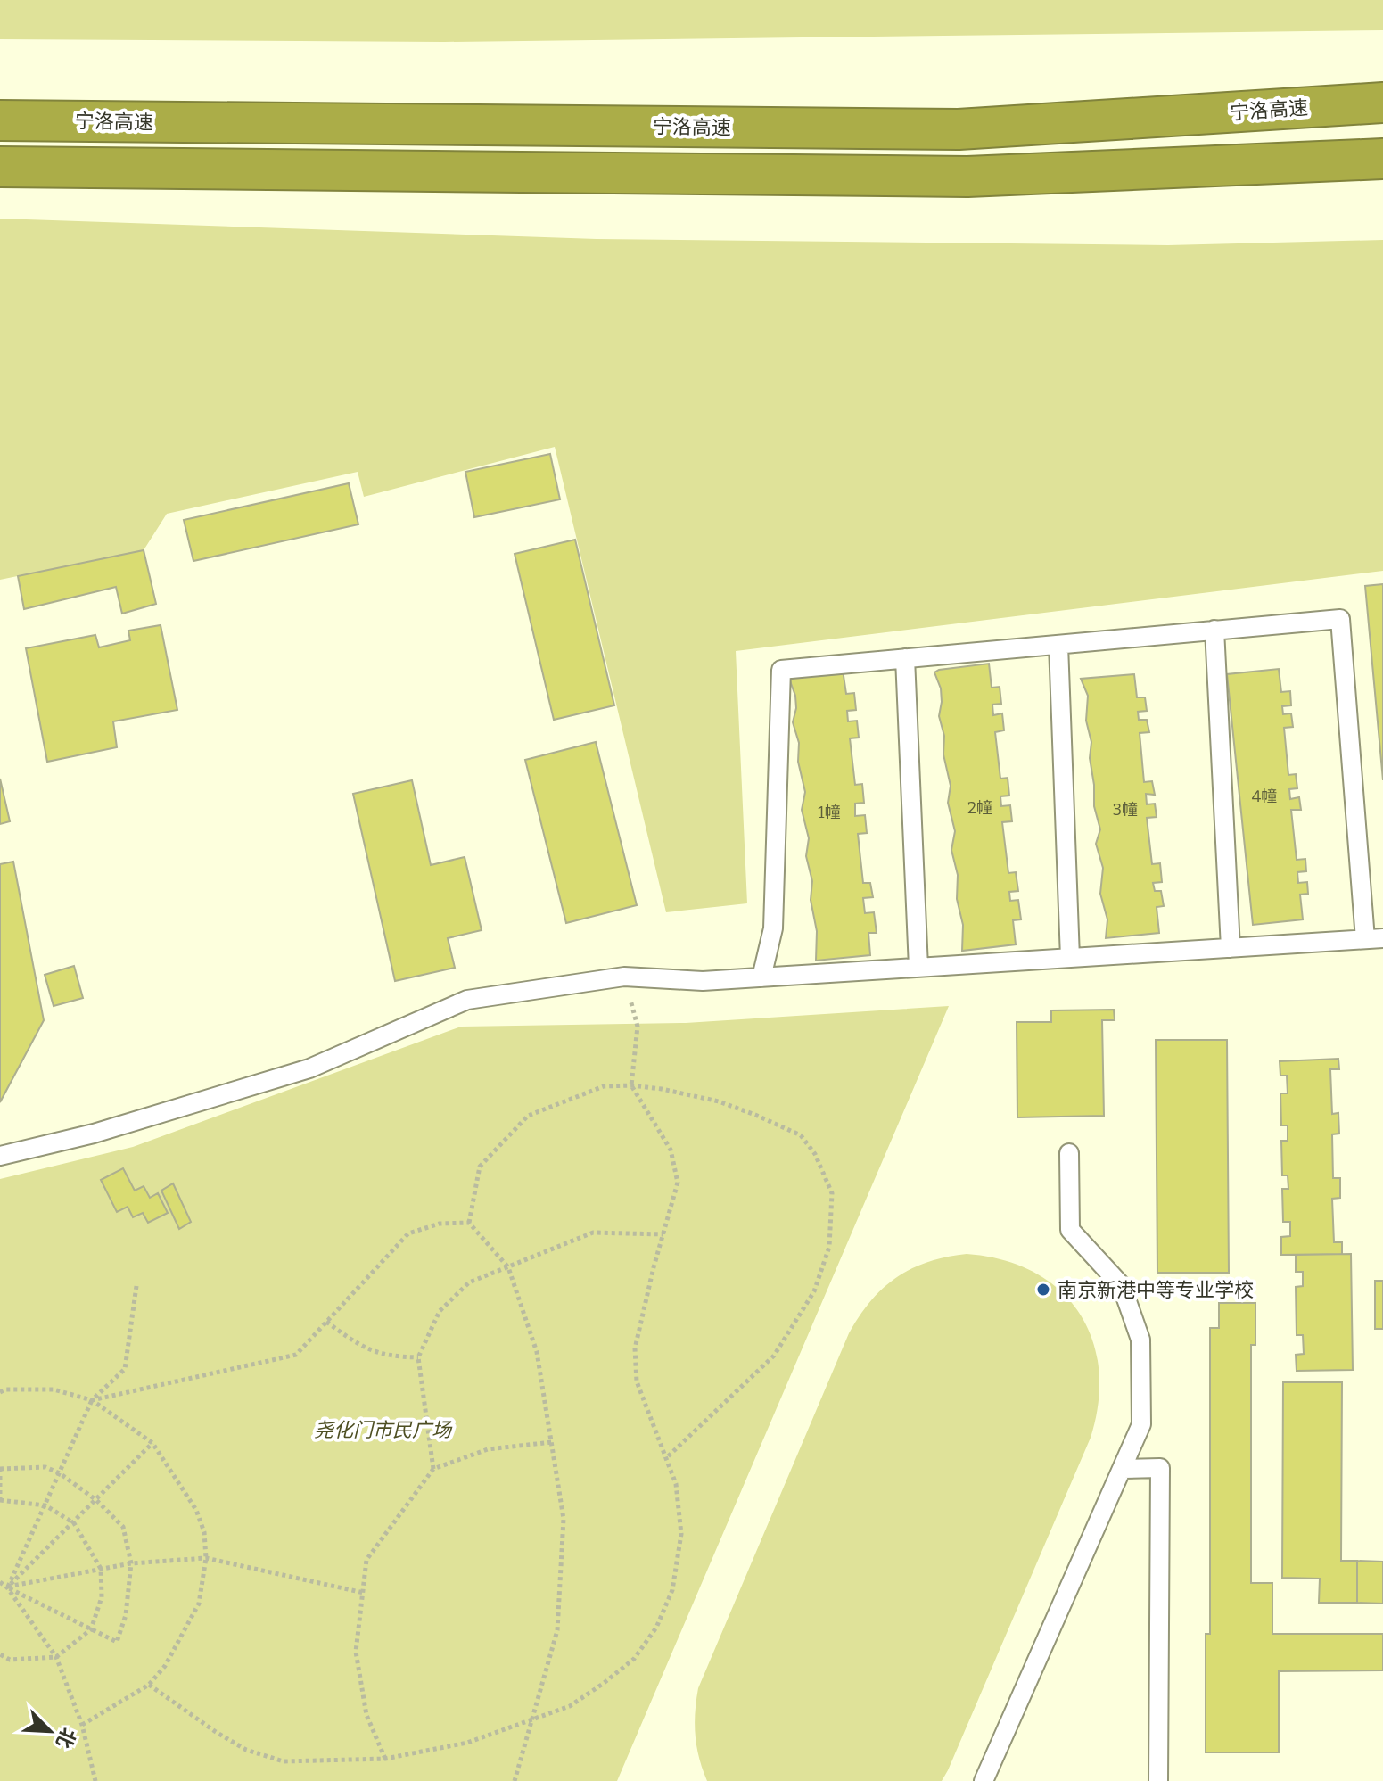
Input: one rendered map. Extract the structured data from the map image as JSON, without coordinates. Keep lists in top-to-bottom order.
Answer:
{
  "streets": {
    "highway": ["宁洛高速"]
  },
  "parks": ["尧化门市民广场"],
  "places": ["南京新港中等专业学校"],
  "house_numbers": [
    "4幢",
    "2幢",
    "3幢",
    "1幢"
  ],
  "north": "bottom right"
}
